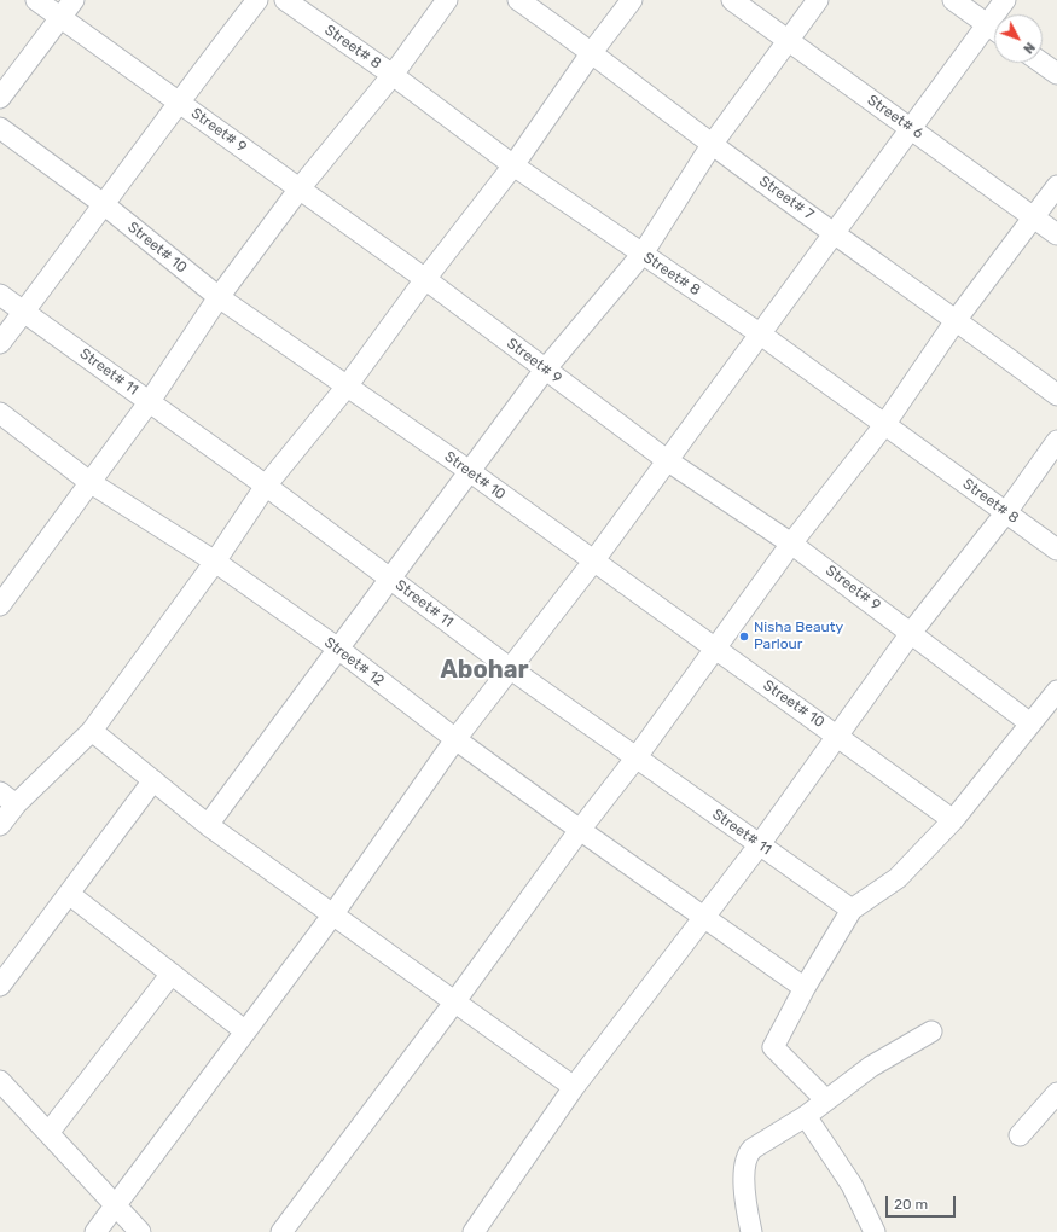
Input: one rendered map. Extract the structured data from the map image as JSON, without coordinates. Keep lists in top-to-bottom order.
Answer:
{
  "streets": {
    "street": [
      "Street# 8",
      "Street# 6",
      "Street# 9",
      "Street# 7",
      "Street# 10",
      "Street# 11",
      "Street# 12"
    ]
  },
  "districts": ["Abohar"],
  "places": ["Nisha Beauty Parlour"],
  "scale_bar": "20 m",
  "north": "bottom right"
}
